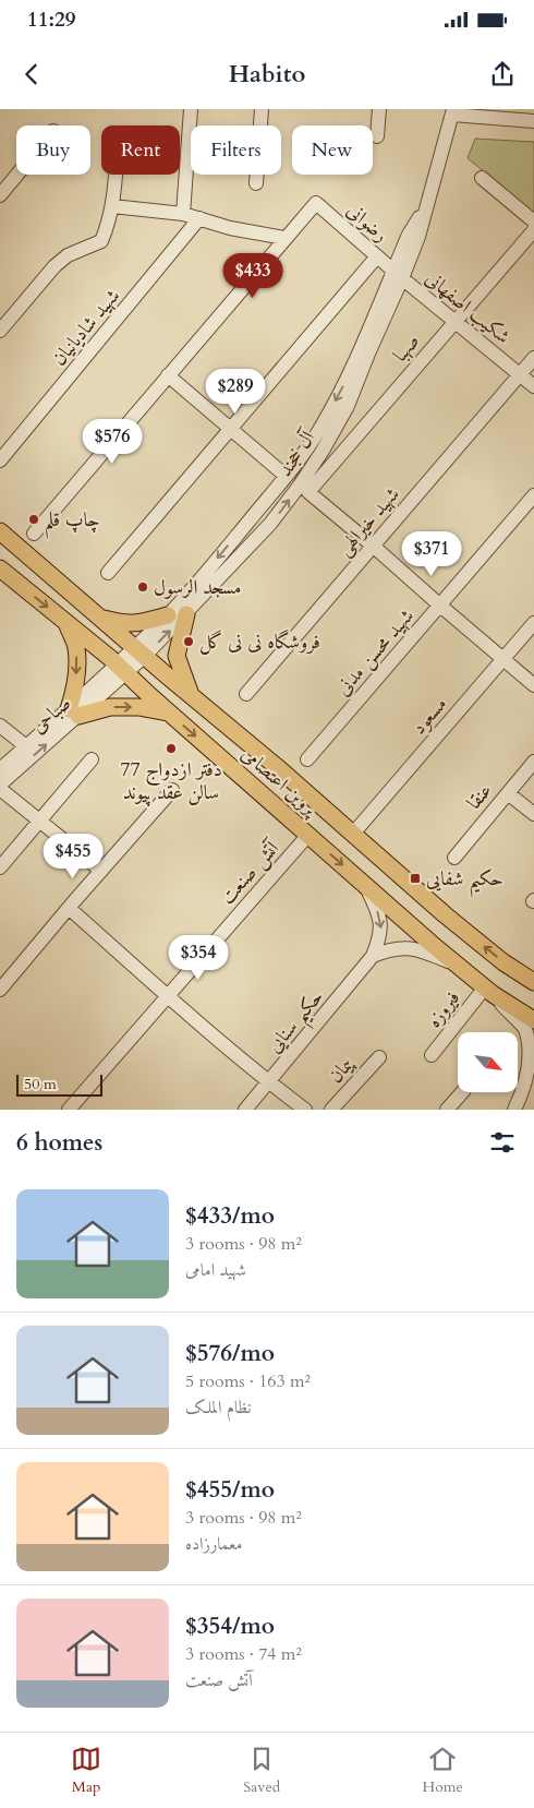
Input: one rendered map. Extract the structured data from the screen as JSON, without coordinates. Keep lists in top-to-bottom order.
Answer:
{
  "streets": {
    "main road": ["پروین اعتصامی"],
    "street": [
      "رضوانی",
      "شکیب اصفهانی",
      "شهید شادیانیان",
      "صهبا",
      "آل خجند",
      "شهید خیرالهی",
      "شهید محسن مدنی",
      "صباحی",
      "مسعود",
      "عنقا",
      "آتش صنعت",
      "فیروزه",
      "حکیم سنایی",
      "پیمان"
    ]
  },
  "crossings": [
    ["رضوانی", "شکیب اصفهانی"],
    ["رضوانی", "آل خجند"],
    ["شکیب اصفهانی", "صهبا"],
    ["شکیب اصفهانی", "آل خجند"],
    ["شکیب اصفهانی", "شهید خیرالهی"],
    ["صهبا", "شهید خیرالهی"],
    ["آل خجند", "صباحی"],
    ["آل خجند", "پروین اعتصامی"],
    ["صباحی", "پروین اعتصامی"],
    ["مسعود", "پروین اعتصامی"],
    ["پروین اعتصامی", "آتش صنعت"],
    ["پروین اعتصامی", "فیروزه"]
  ],
  "places": {
    "other": [
      "چاپ قلم",
      "مسجد الرسول",
      "فروشگاه نی نی گل",
      "دفتر ازدواج 77 سالن عقد پیوند"
    ],
    "transit": ["حکیم شفایی"]
  },
  "scale_bar": "50 m",
  "north": "bottom right",
  "page": {
    "status": "11:29",
    "header": "Habito",
    "chip": [
      "Buy",
      "Rent",
      "Filters",
      "New"
    ],
    "price": [
      "$433",
      "$289",
      "$576",
      "$371",
      "$455",
      "$354"
    ],
    "scale": "50 m",
    "heading": "6 homes",
    "list": [
      {
        "name": "$433/mo",
        "note": "3 rooms · 98 m² · شهید امامی"
      },
      {
        "name": "$576/mo",
        "note": "5 rooms · 163 m² · نظام الملک"
      },
      {
        "name": "$455/mo",
        "note": "3 rooms · 98 m² · معمارزاده"
      },
      {
        "name": "$354/mo",
        "note": "3 rooms · 74 m² · آتش صنعت"
      }
    ],
    "tabs": ["Map", "Saved", "Home"]
  }
}
